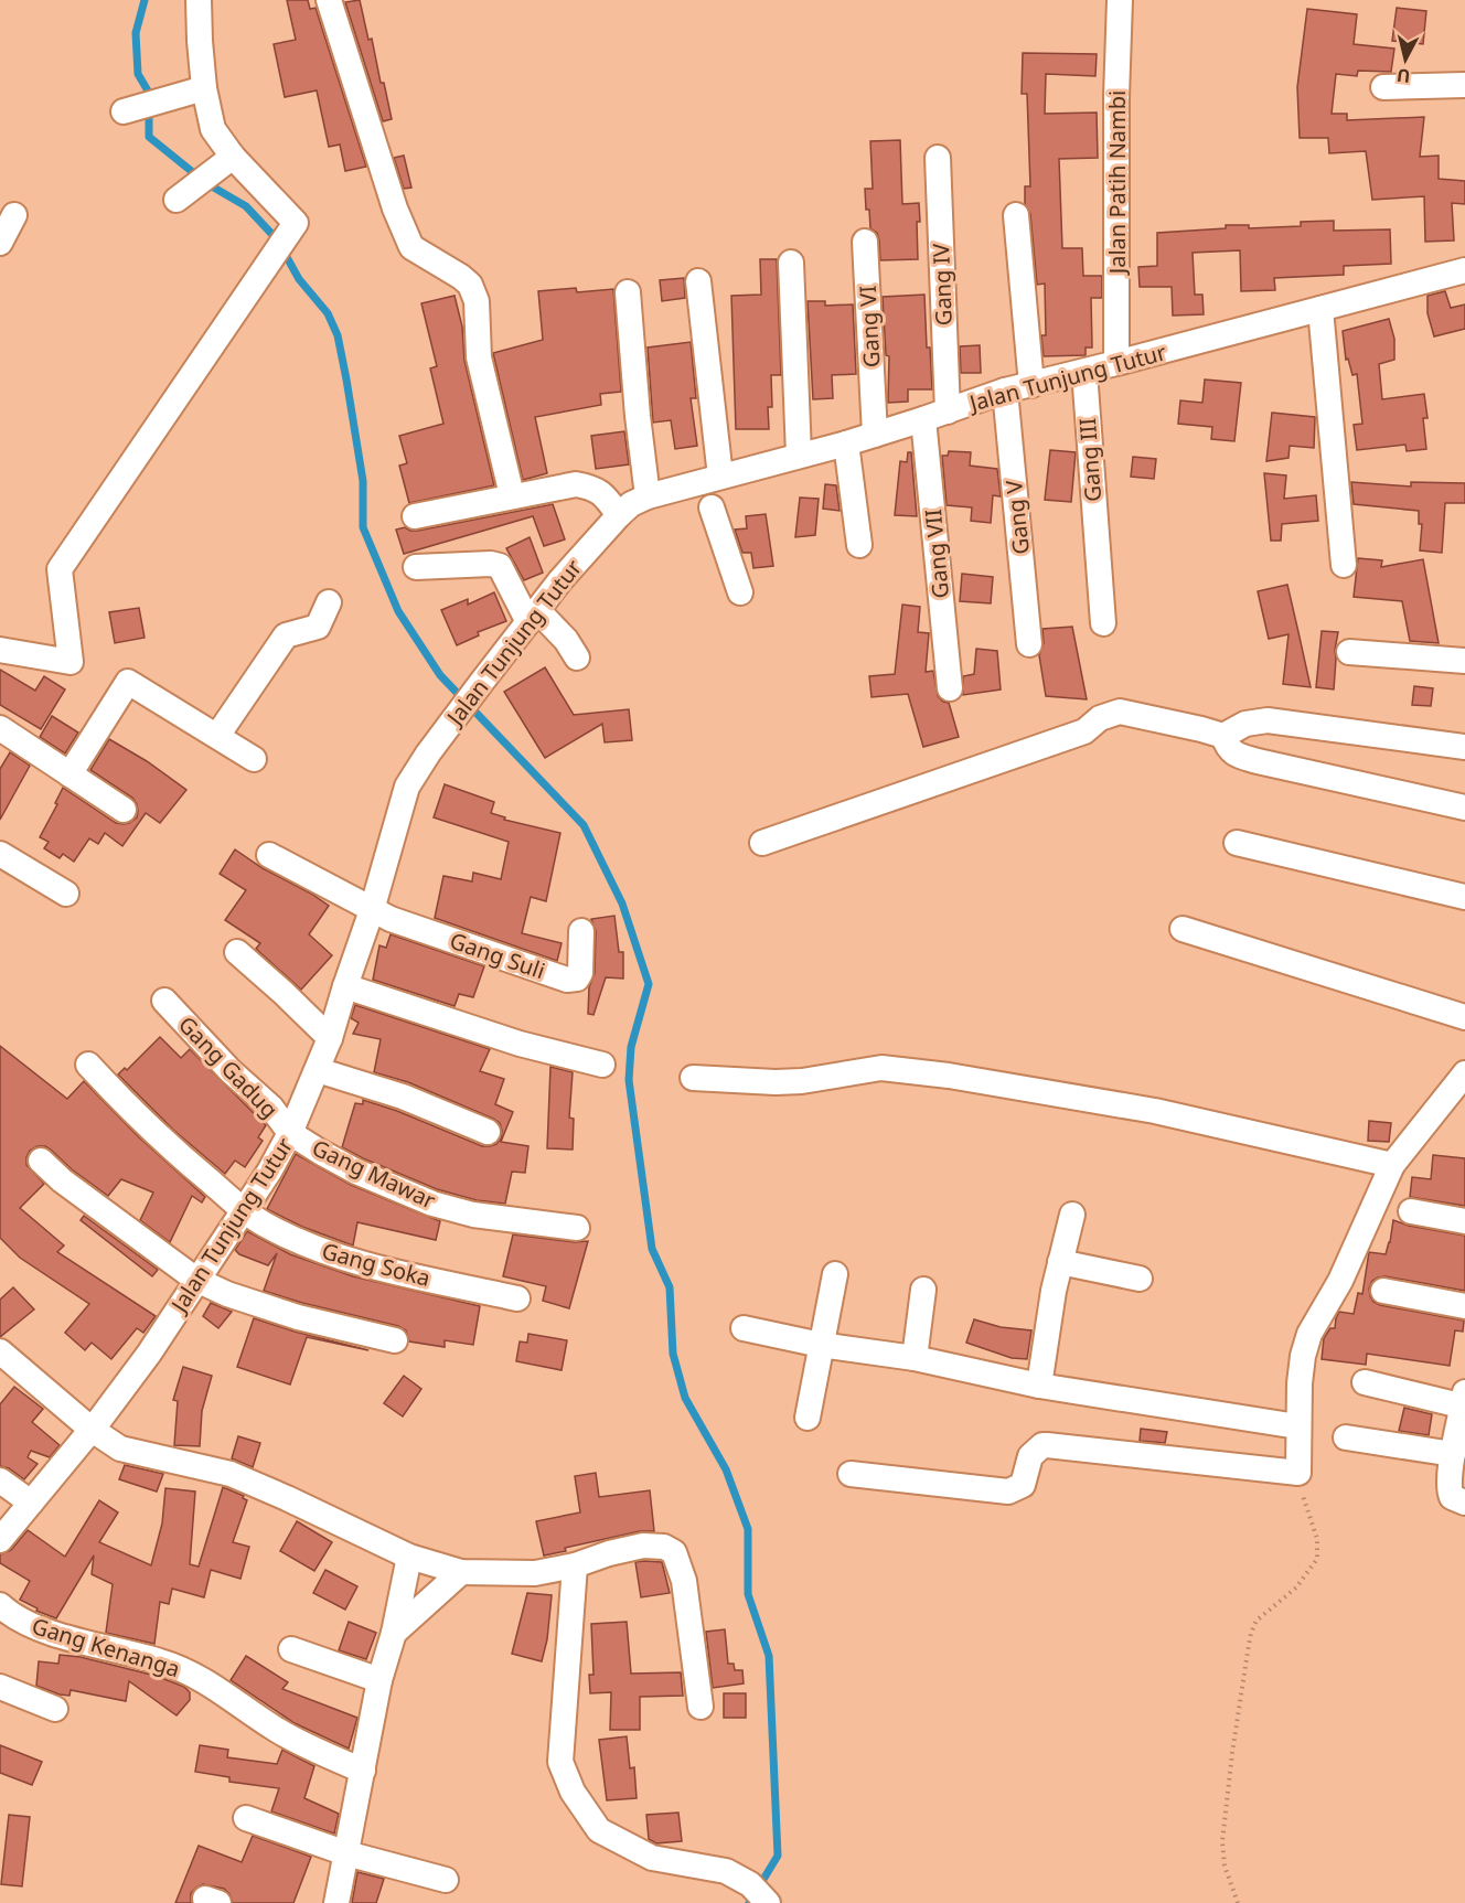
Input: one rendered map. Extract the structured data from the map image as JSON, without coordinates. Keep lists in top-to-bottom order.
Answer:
{
  "streets": {
    "street": [
      "Jalan Patih Nambi",
      "Gang IV",
      "Gang VI",
      "Jalan Tunjung Tutur",
      "Gang III",
      "Gang V",
      "Gang VII",
      "Gang Suli",
      "Gang Gadug",
      "Gang Mawar",
      "Gang Soka",
      "Gang Kenanga"
    ]
  },
  "crossings": [
    ["Jalan Patih Nambi", "Jalan Tunjung Tutur"],
    ["Gang IV", "Jalan Tunjung Tutur"],
    ["Gang VI", "Jalan Tunjung Tutur"],
    ["Jalan Tunjung Tutur", "Gang III"],
    ["Jalan Tunjung Tutur", "Gang V"],
    ["Jalan Tunjung Tutur", "Gang VII"],
    ["Jalan Tunjung Tutur", "Gang Suli"],
    ["Jalan Tunjung Tutur", "Gang Gadug"],
    ["Jalan Tunjung Tutur", "Gang Mawar"],
    ["Jalan Tunjung Tutur", "Gang Soka"],
    ["Gang Gadug", "Gang Mawar"]
  ],
  "north": "bottom"
}
